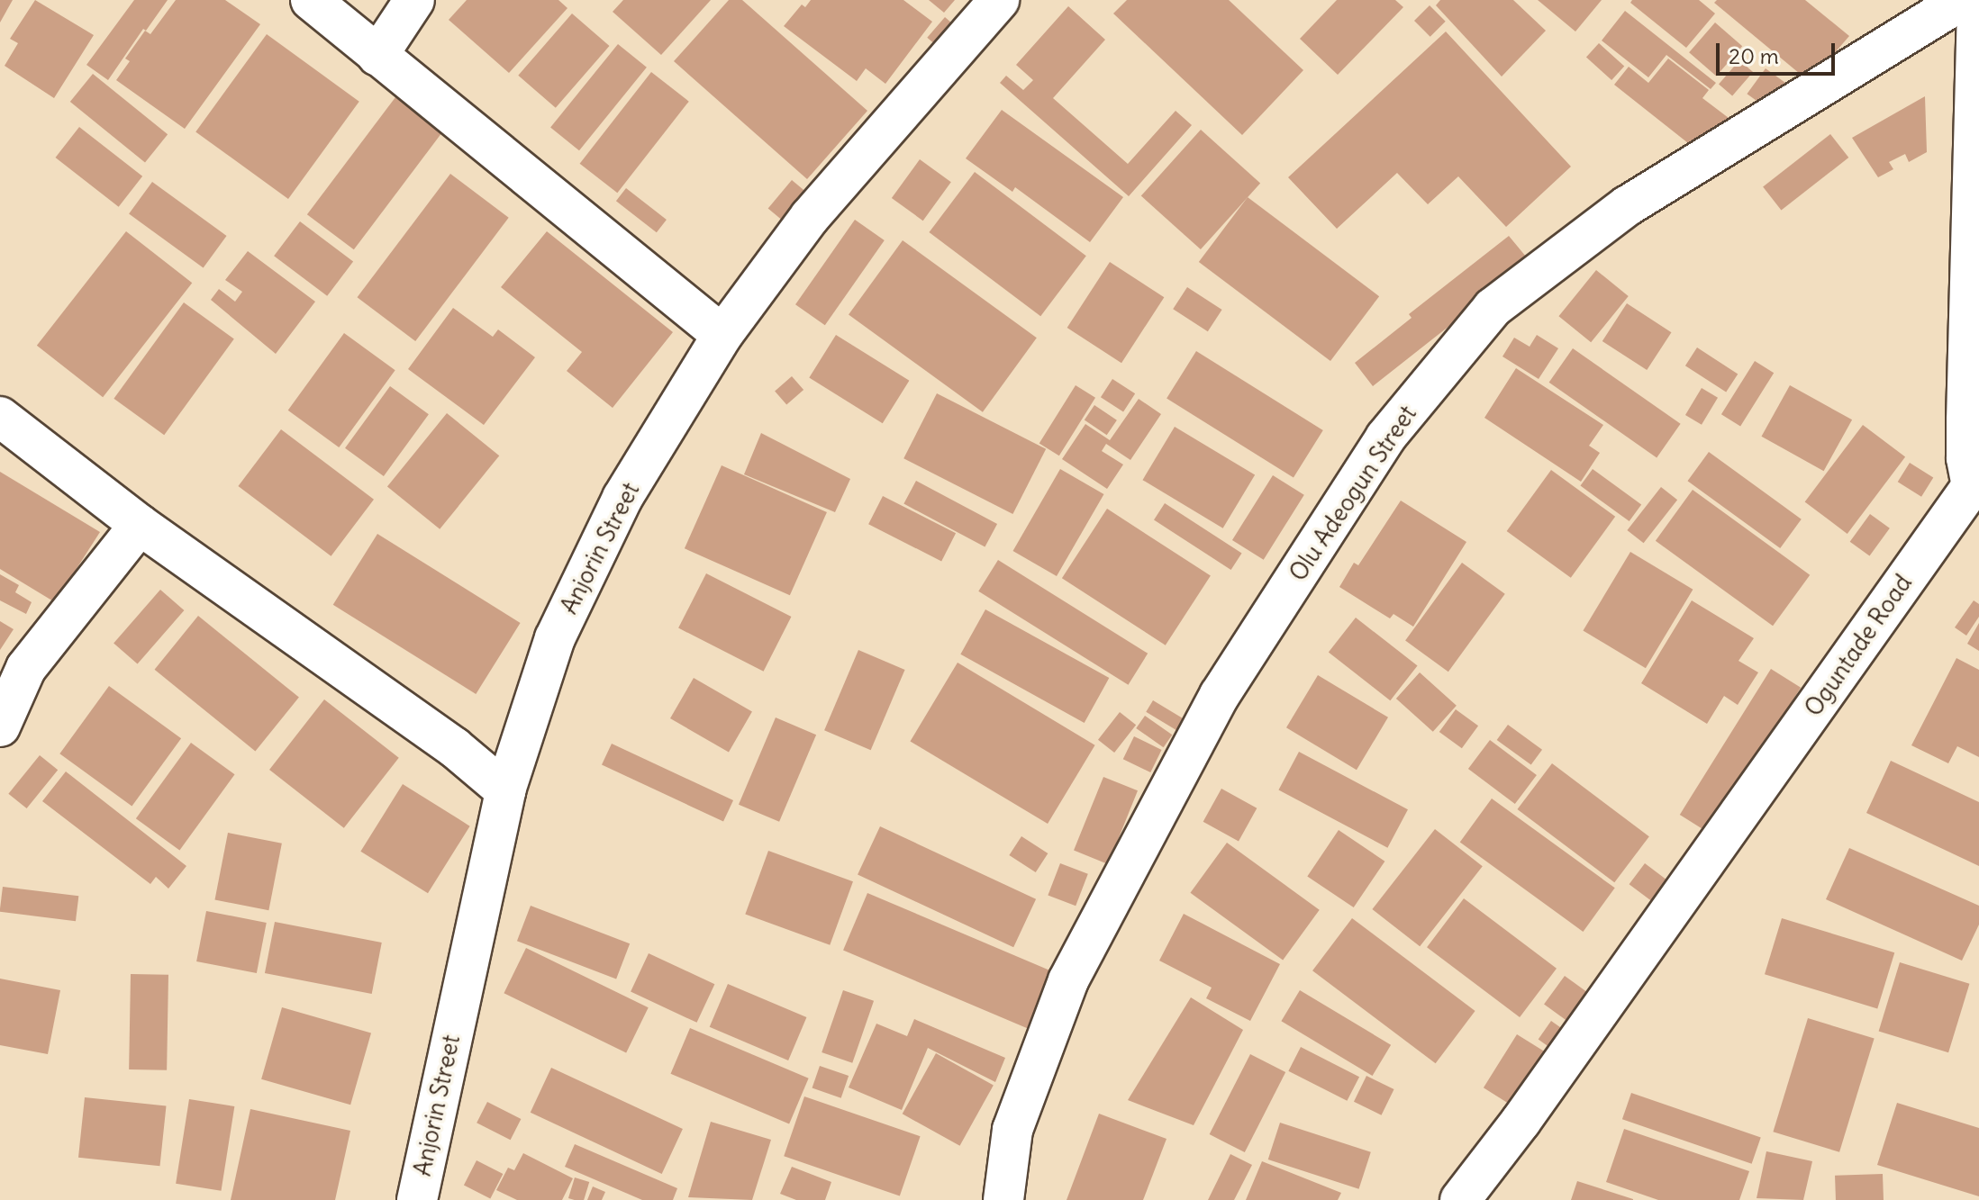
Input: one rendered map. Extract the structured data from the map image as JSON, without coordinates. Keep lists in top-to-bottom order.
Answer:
{
  "streets": {
    "street": ["Olu Adeogun Street", "Anjorin Street", "Oguntade Road"]
  },
  "scale_bar": "20 m"
}
